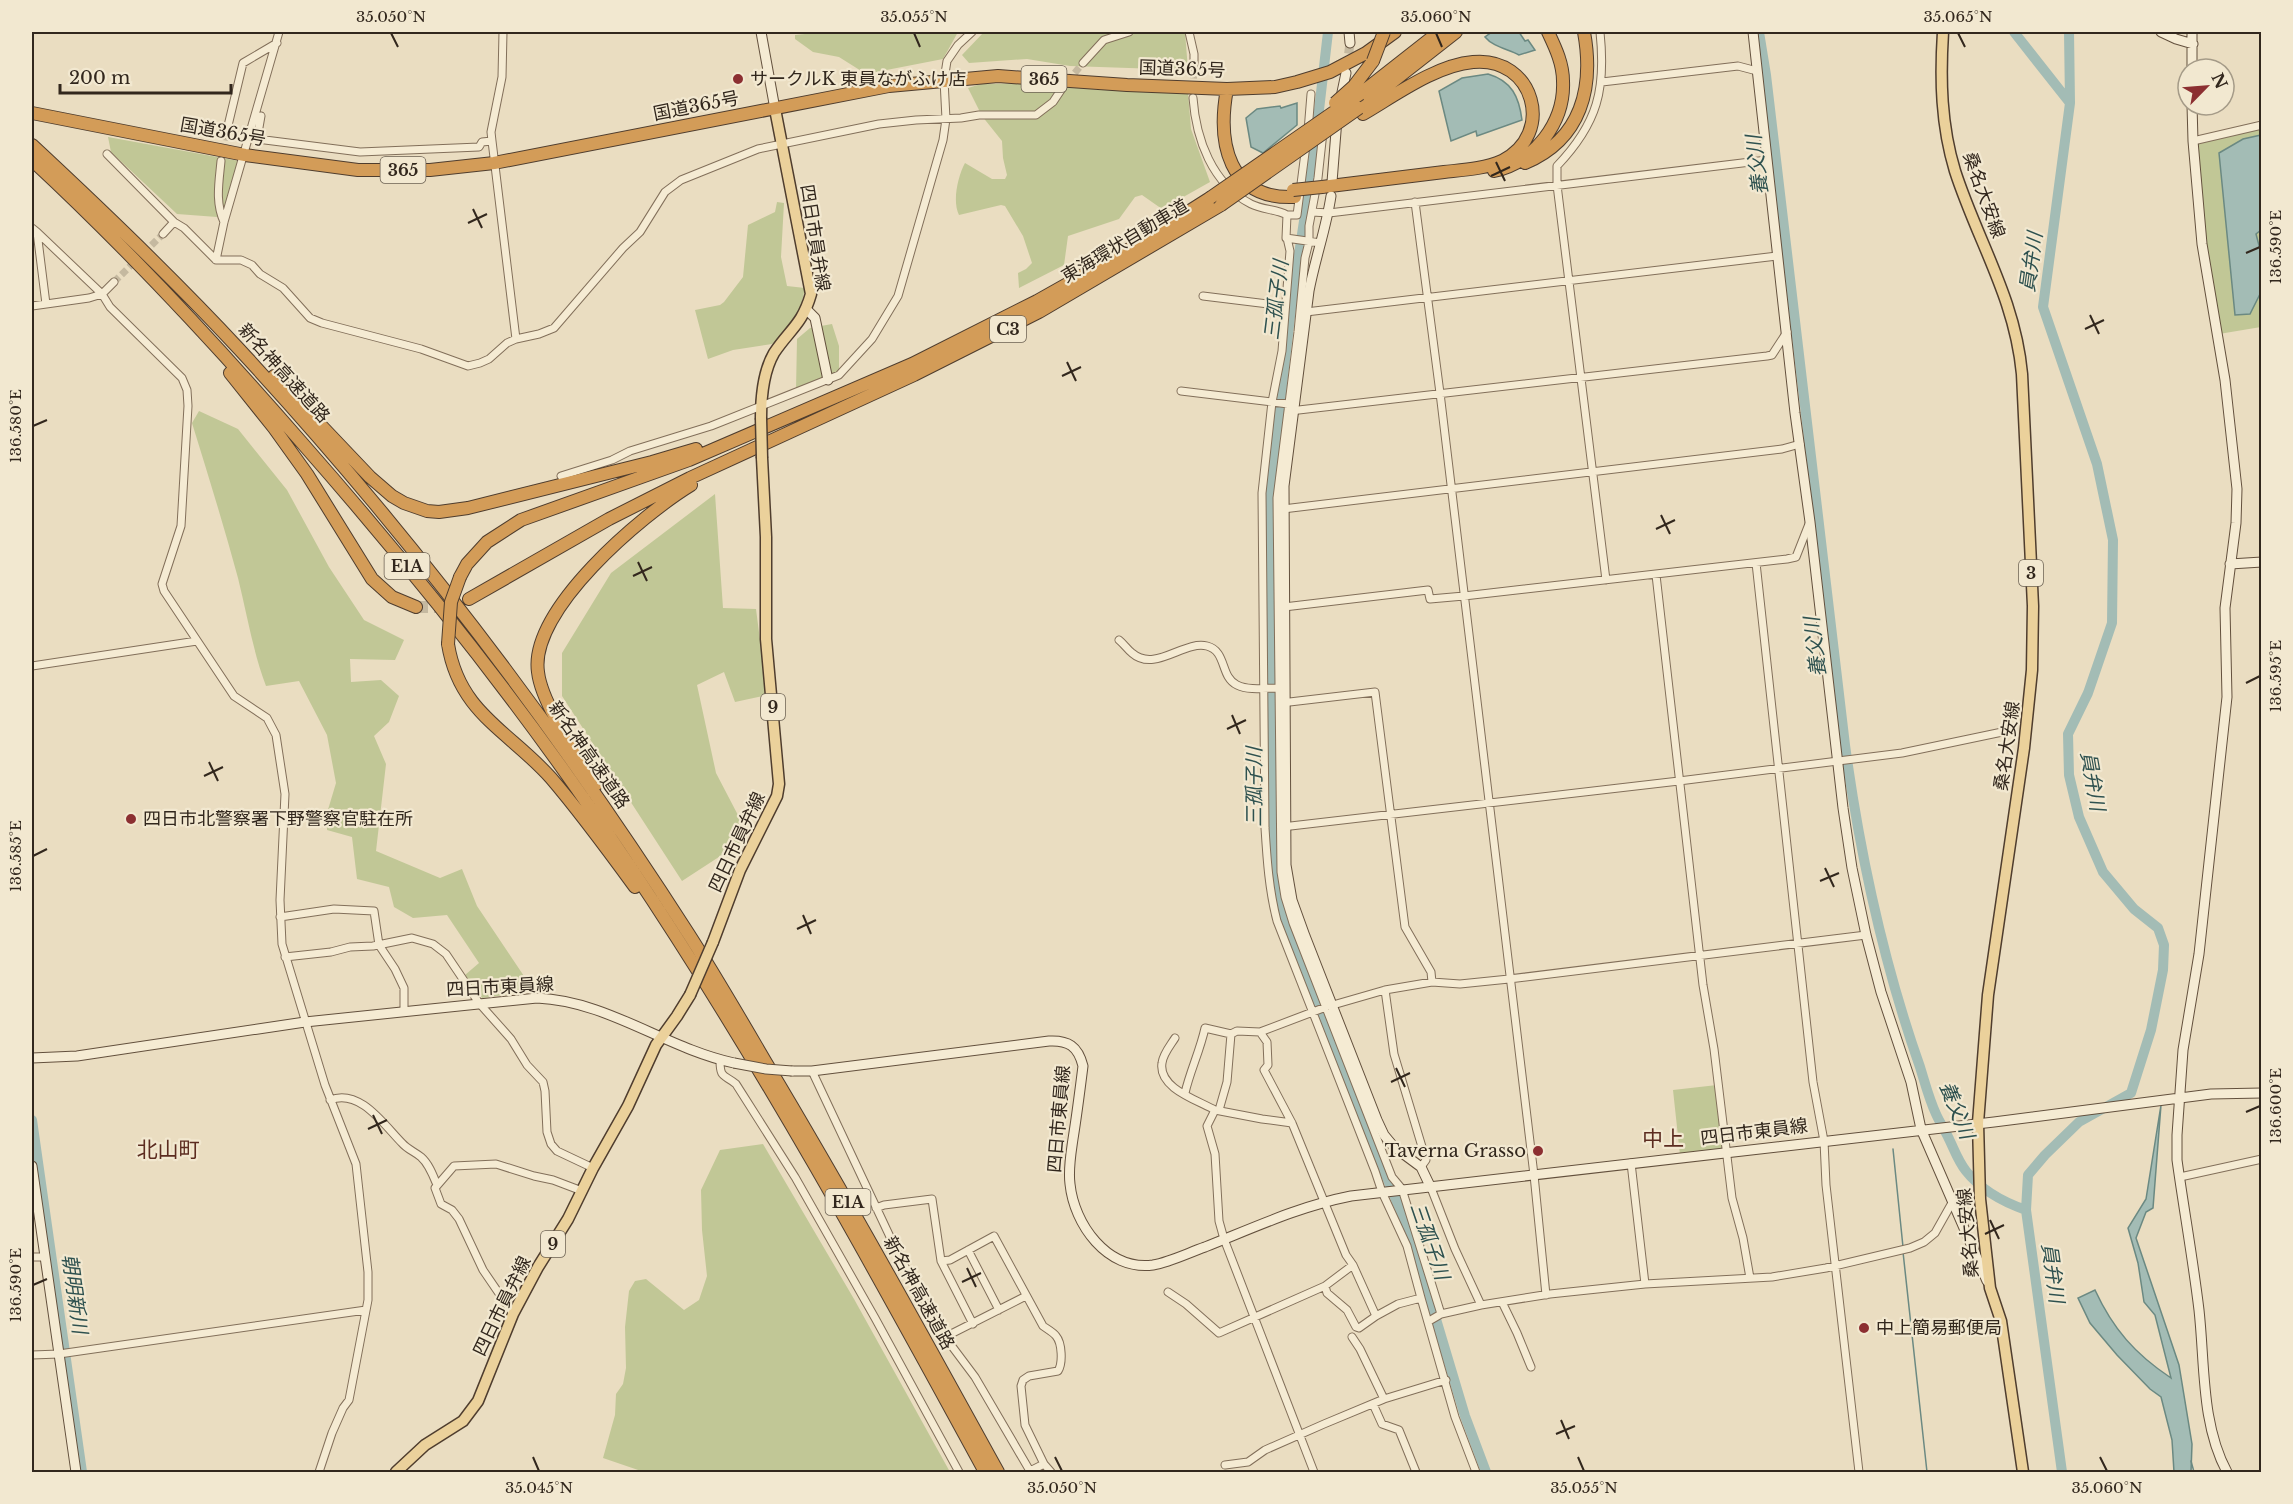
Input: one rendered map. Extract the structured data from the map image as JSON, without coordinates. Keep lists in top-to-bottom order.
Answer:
{
  "streets": {
    "highway": [
      "国道365号",
      "365",
      "東海環状自動車道",
      "C3",
      "新名神高速道路",
      "E1A"
    ],
    "main road": [
      "桑名大安線",
      "四日市員弁線",
      "3",
      "9"
    ],
    "street": ["四日市東員線"]
  },
  "crossings": [
    ["国道365号", "四日市員弁線"],
    ["桑名大安線", "四日市東員線"],
    ["四日市員弁線", "四日市東員線"]
  ],
  "districts": ["中上", "北山町"],
  "water": [
    "養父川",
    "員弁川",
    "三孤子川",
    "朝明新川"
  ],
  "places": [
    "サークルK 東員ながふけ店",
    "四日市北警察署下野警察官駐在所",
    "Taverna Grasso",
    "中上簡易郵便局"
  ],
  "scale_bar": "200 m",
  "north": "top right",
  "coordinates": [
    "35.050°N",
    "35.055°N",
    "35.060°N",
    "35.065°N",
    "136.590°E",
    "136.580°E",
    "136.595°E",
    "136.585°E",
    "136.600°E",
    "35.045°N"
  ]
}
